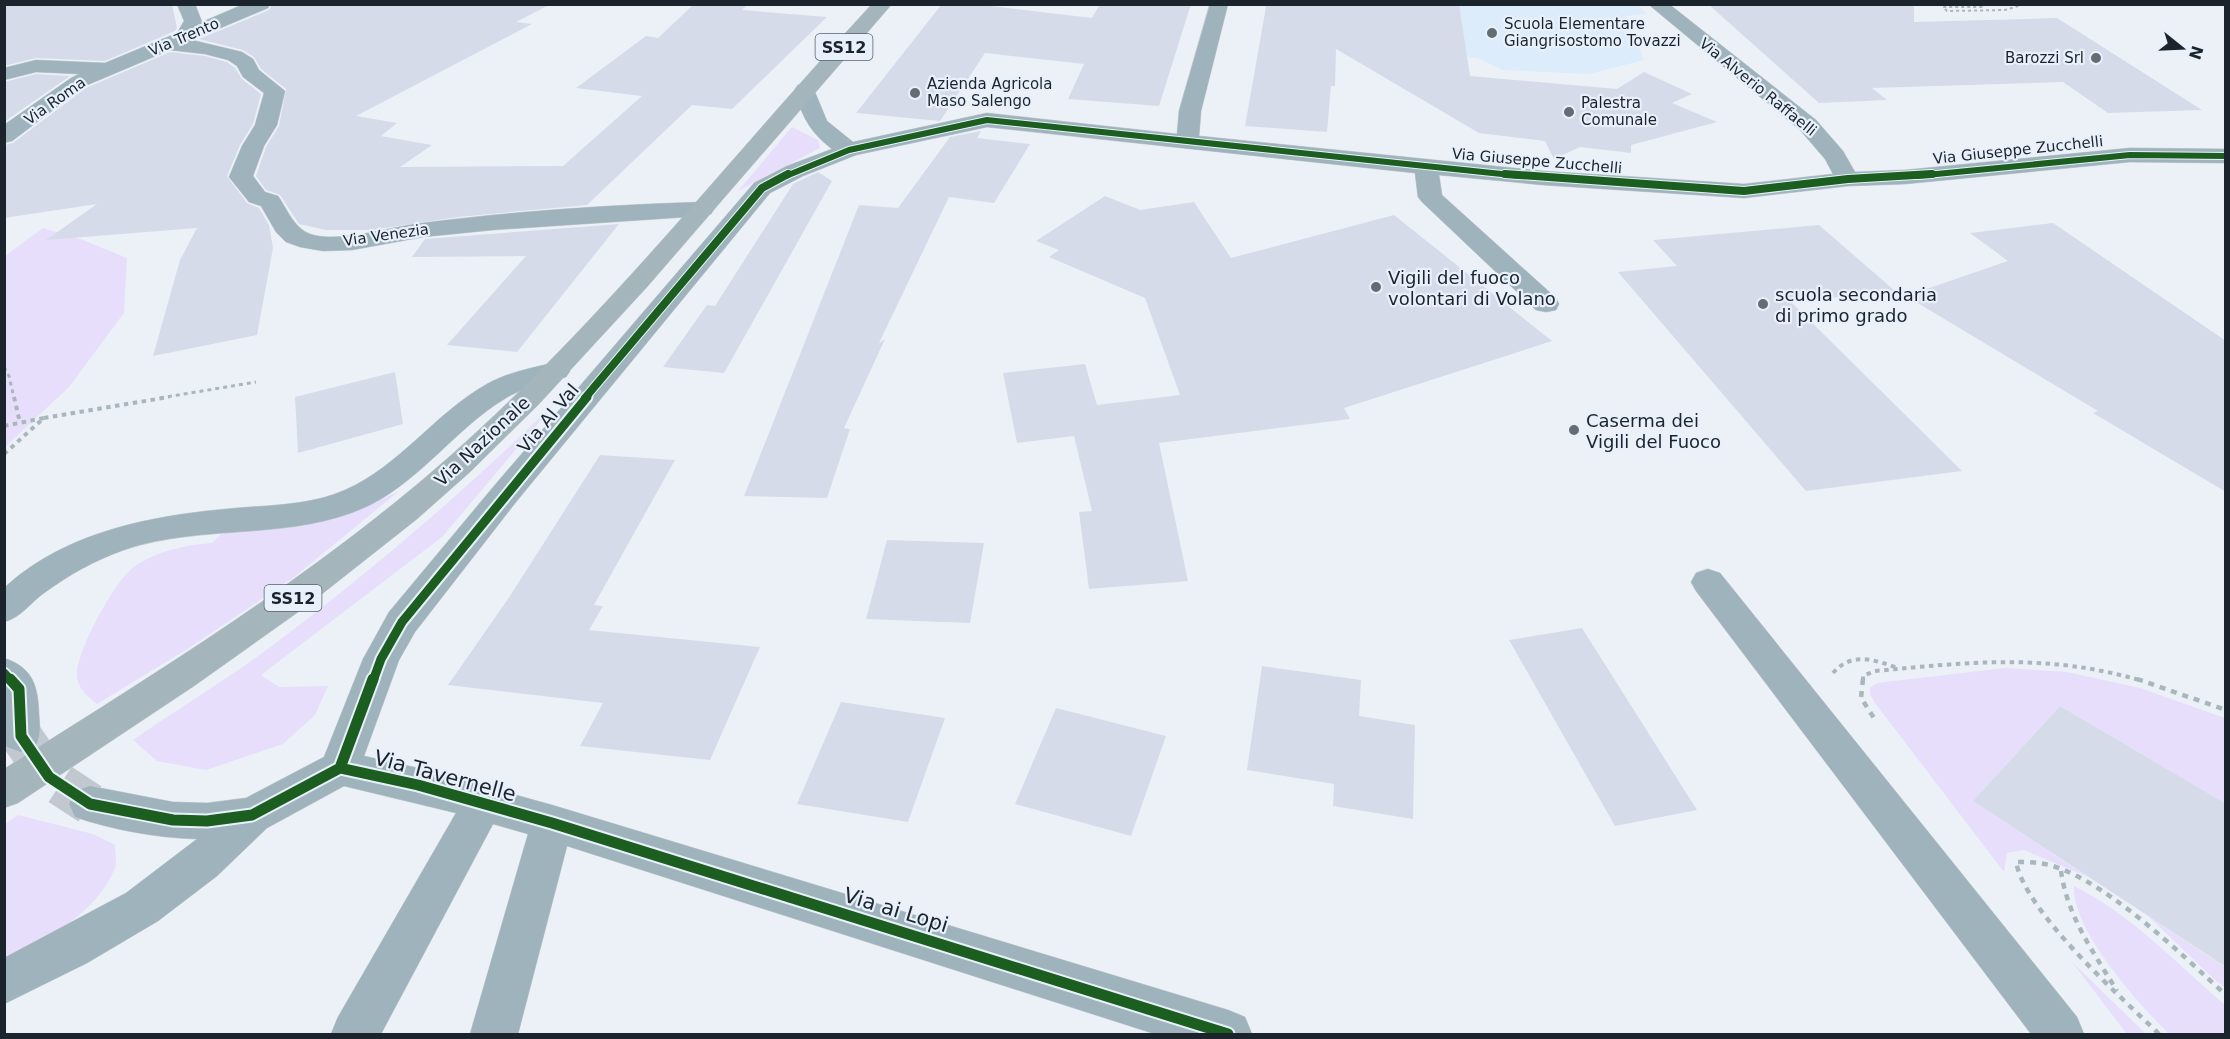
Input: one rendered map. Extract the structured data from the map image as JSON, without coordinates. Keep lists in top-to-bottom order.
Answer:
{
  "streets": {
    "main road": ["SS12", "Via Nazionale"],
    "street": [
      "Via Trento",
      "Via Alverio Raffaelli",
      "Via Roma",
      "Via Giuseppe Zucchelli",
      "Via Venezia",
      "Via Al Val",
      "Via Tavernelle",
      "Via ai Lopi"
    ]
  },
  "crossings": [
    ["Via Trento", "Via Roma"],
    ["Via Trento", "Via Venezia"],
    ["Via Alverio Raffaelli", "Via Giuseppe Zucchelli"],
    ["Via Giuseppe Zucchelli", "Via Al Val"],
    ["Via Venezia", "Via Nazionale"],
    ["Via Al Val", "Via Tavernelle"],
    ["Via Tavernelle", "Via ai Lopi"]
  ],
  "places": [
    "Scuola Elementare Giangrisostomo Tovazzi",
    "Barozzi Srl",
    "Azienda Agricola Maso Salengo",
    "Palestra Comunale",
    "Vigili del fuoco volontari di Volano",
    "scuola secondaria di primo grado",
    "Caserma dei Vigili del Fuoco"
  ],
  "north": "right"
}
